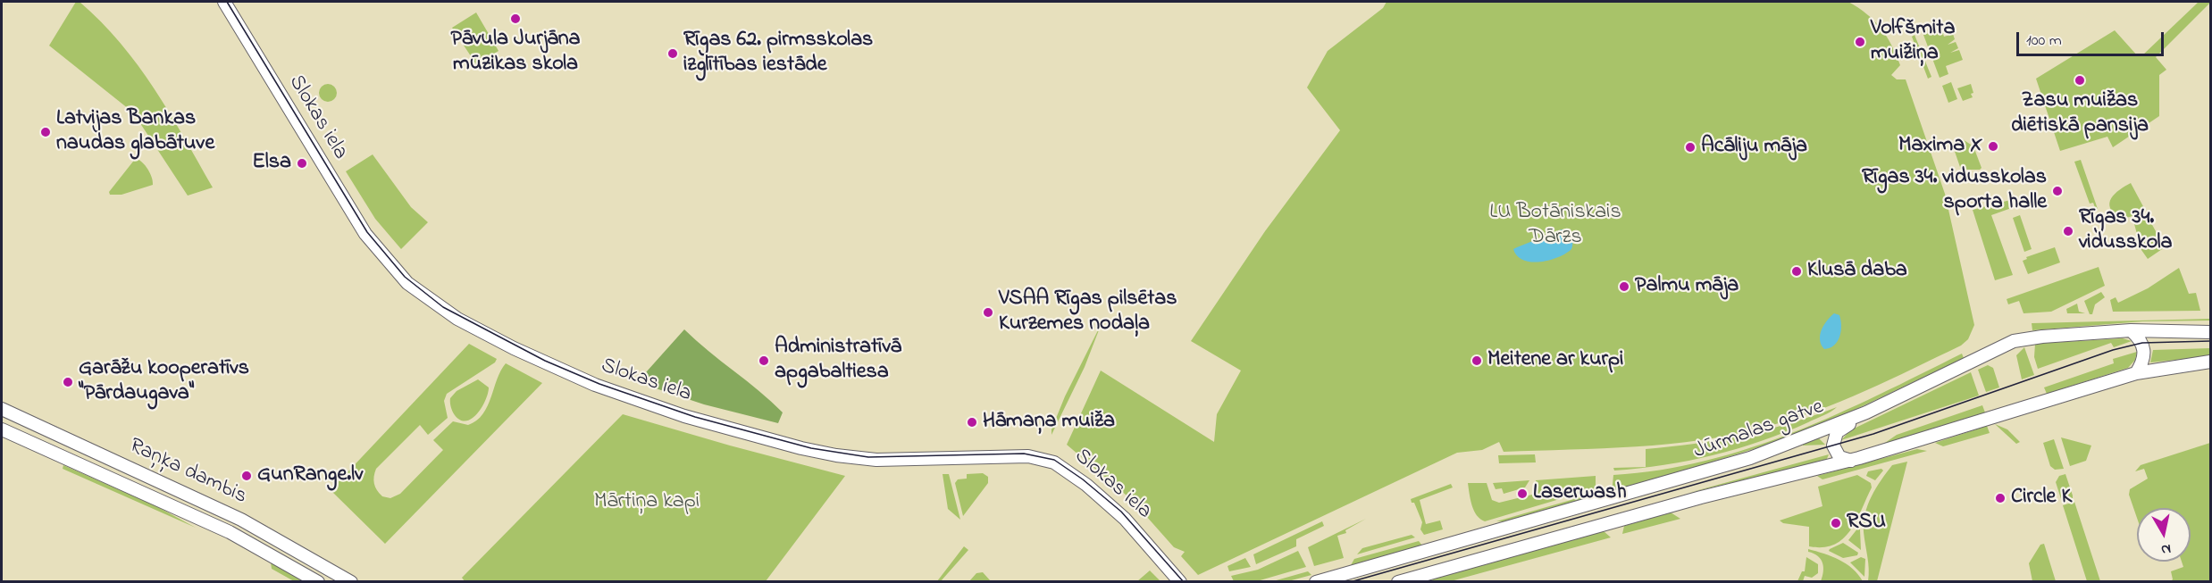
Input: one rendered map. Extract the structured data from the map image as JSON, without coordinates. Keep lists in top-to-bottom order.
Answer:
{
  "streets": {
    "main road": ["Slokas iela", "Jūrmalas gatve", "Raņķa dambis"]
  },
  "parks": ["LU Botāniskais Dārzs", "Mārtiņa kapi"],
  "places": [
    "Pāvula Jurjāna mūzikas skola",
    "Volfšmita muižiņa",
    "Rīgas 62. pirmsskolas izglītības iestāde",
    "Zasu muižas diētiskā pansija",
    "Latvijas Bankas naudas glabātuve",
    "Maxima X",
    "Acāliju māja",
    "Elsa",
    "Rīgas 34. vidusskolas sporta halle",
    "Rīgas 34. vidusskola",
    "Klusā daba",
    "Palmu māja",
    "VSAA Rīgas pilsētas Kurzemes nodaļa",
    "Administratīvā apgabaltiesa",
    "Meitene ar kurpi",
    "Garāžu kooperatīvs \"Pārdaugava\"",
    "Hāmaņa muiža",
    "GunRange.lv",
    "Laserwash",
    "Circle K",
    "RSU"
  ],
  "scale_bar": "100 m",
  "north": "bottom"
}
